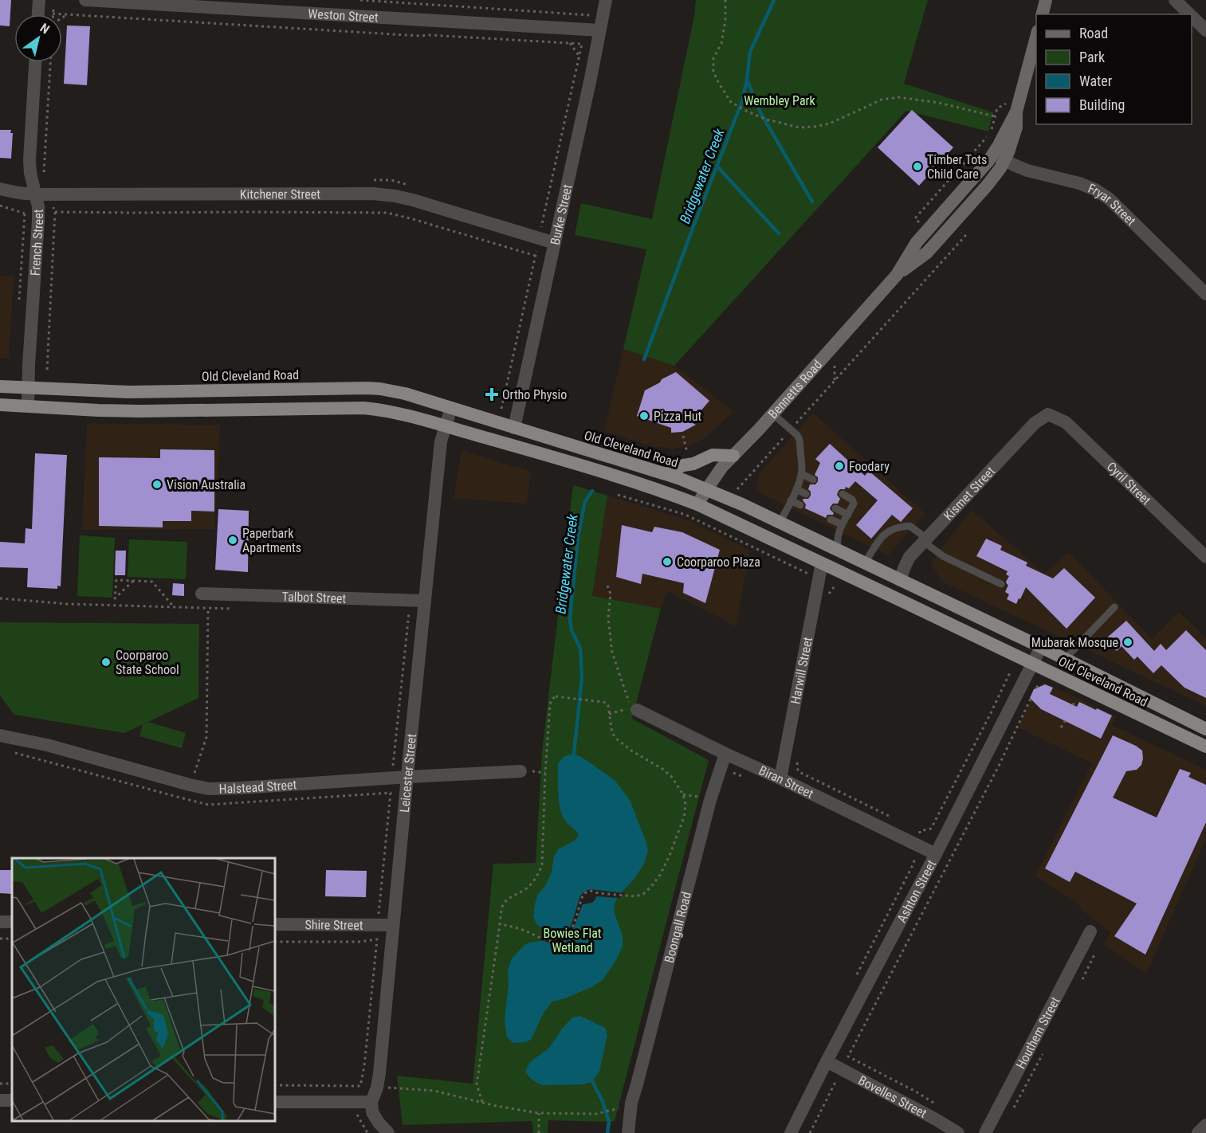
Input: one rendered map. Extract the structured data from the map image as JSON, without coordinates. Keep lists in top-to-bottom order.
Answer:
{
  "streets": {
    "highway": ["Old Cleveland Road"],
    "main road": ["Bennetts Road"],
    "street": [
      "Weston Street",
      "Kitchener Street",
      "Fryar Street",
      "Burke Street",
      "French Street",
      "Cyril Street",
      "Kismet Street",
      "Talbot Street",
      "Harwill Street",
      "Leicester Street",
      "Biran Street",
      "Halstead Street",
      "Ashton Street",
      "Shire Street",
      "Boongall Road",
      "Houthem Street",
      "Bovelles Street"
    ]
  },
  "crossings": [
    ["Weston Street", "Burke Street"],
    ["Kitchener Street", "Burke Street"],
    ["Kitchener Street", "French Street"],
    ["Fryar Street", "Bennetts Road"],
    ["Burke Street", "Old Cleveland Road"],
    ["French Street", "Old Cleveland Road"],
    ["Old Cleveland Road", "Bennetts Road"],
    ["Old Cleveland Road", "Kismet Street"],
    ["Old Cleveland Road", "Harwill Street"],
    ["Old Cleveland Road", "Leicester Street"],
    ["Old Cleveland Road", "Ashton Street"],
    ["Cyril Street", "Kismet Street"],
    ["Talbot Street", "Leicester Street"],
    ["Harwill Street", "Biran Street"],
    ["Leicester Street", "Halstead Street"],
    ["Leicester Street", "Shire Street"],
    ["Biran Street", "Ashton Street"],
    ["Biran Street", "Boongall Road"],
    ["Ashton Street", "Bovelles Street"]
  ],
  "water": ["Bridgewater Creek"],
  "parks": ["Wembley Park", "Bowies Flat Wetland"],
  "places": {
    "other": [
      "Timber Tots Child Care",
      "Pizza Hut",
      "Foodary",
      "Vision Australia",
      "Paperbark Apartments",
      "Coorparoo Plaza",
      "Mubarak Mosque",
      "Coorparoo State School"
    ],
    "health": ["Ortho Physio"]
  },
  "legend": [
    "Road",
    "Park",
    "Water",
    "Building"
  ],
  "north": "top right"
}
